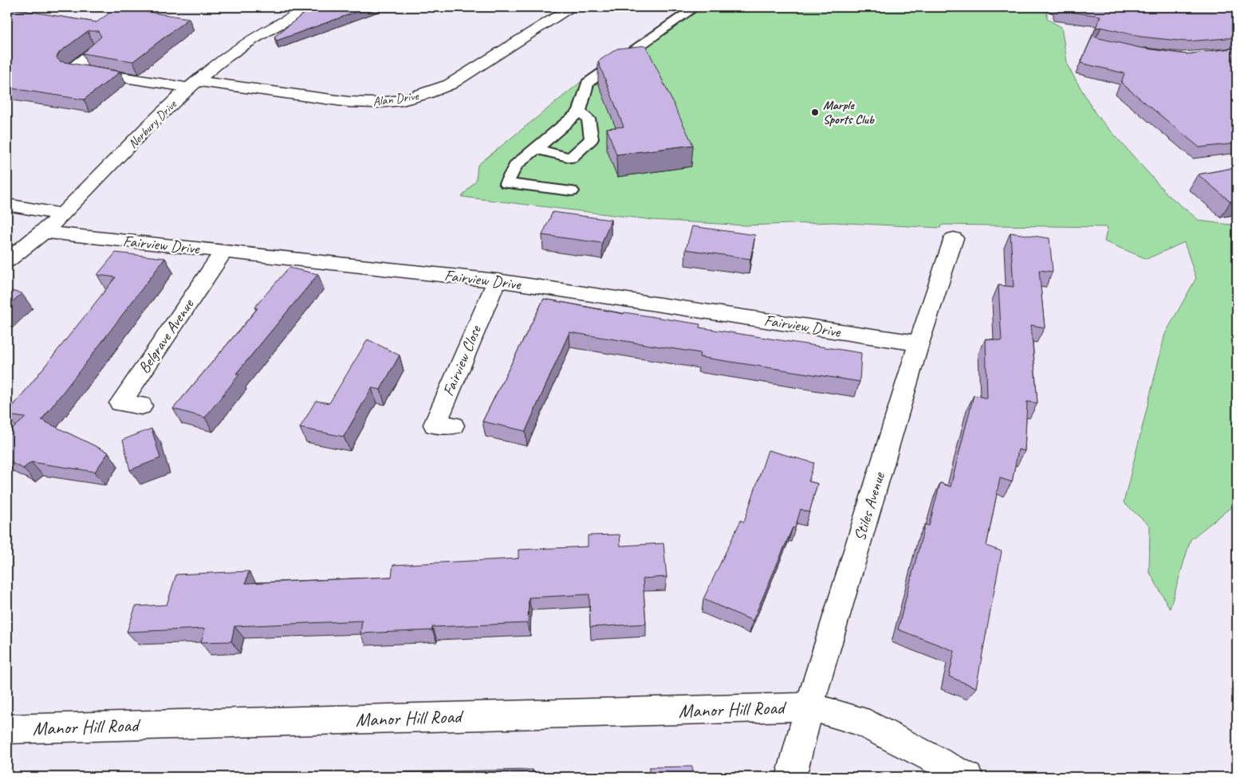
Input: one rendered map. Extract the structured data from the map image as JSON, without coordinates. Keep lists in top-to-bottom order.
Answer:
{
  "streets": {
    "street": [
      "Alan Drive",
      "Norbury Drive",
      "Fairview Drive",
      "Belgrave Avenue",
      "Fairview Close",
      "Stiles Avenue",
      "Manor Hill Road"
    ]
  },
  "crossings": [
    ["Alan Drive", "Norbury Drive"],
    ["Norbury Drive", "Fairview Drive"],
    ["Fairview Drive", "Belgrave Avenue"],
    ["Fairview Drive", "Fairview Close"],
    ["Fairview Drive", "Stiles Avenue"],
    ["Stiles Avenue", "Manor Hill Road"]
  ],
  "places": ["Marple Sports Club"]
}
